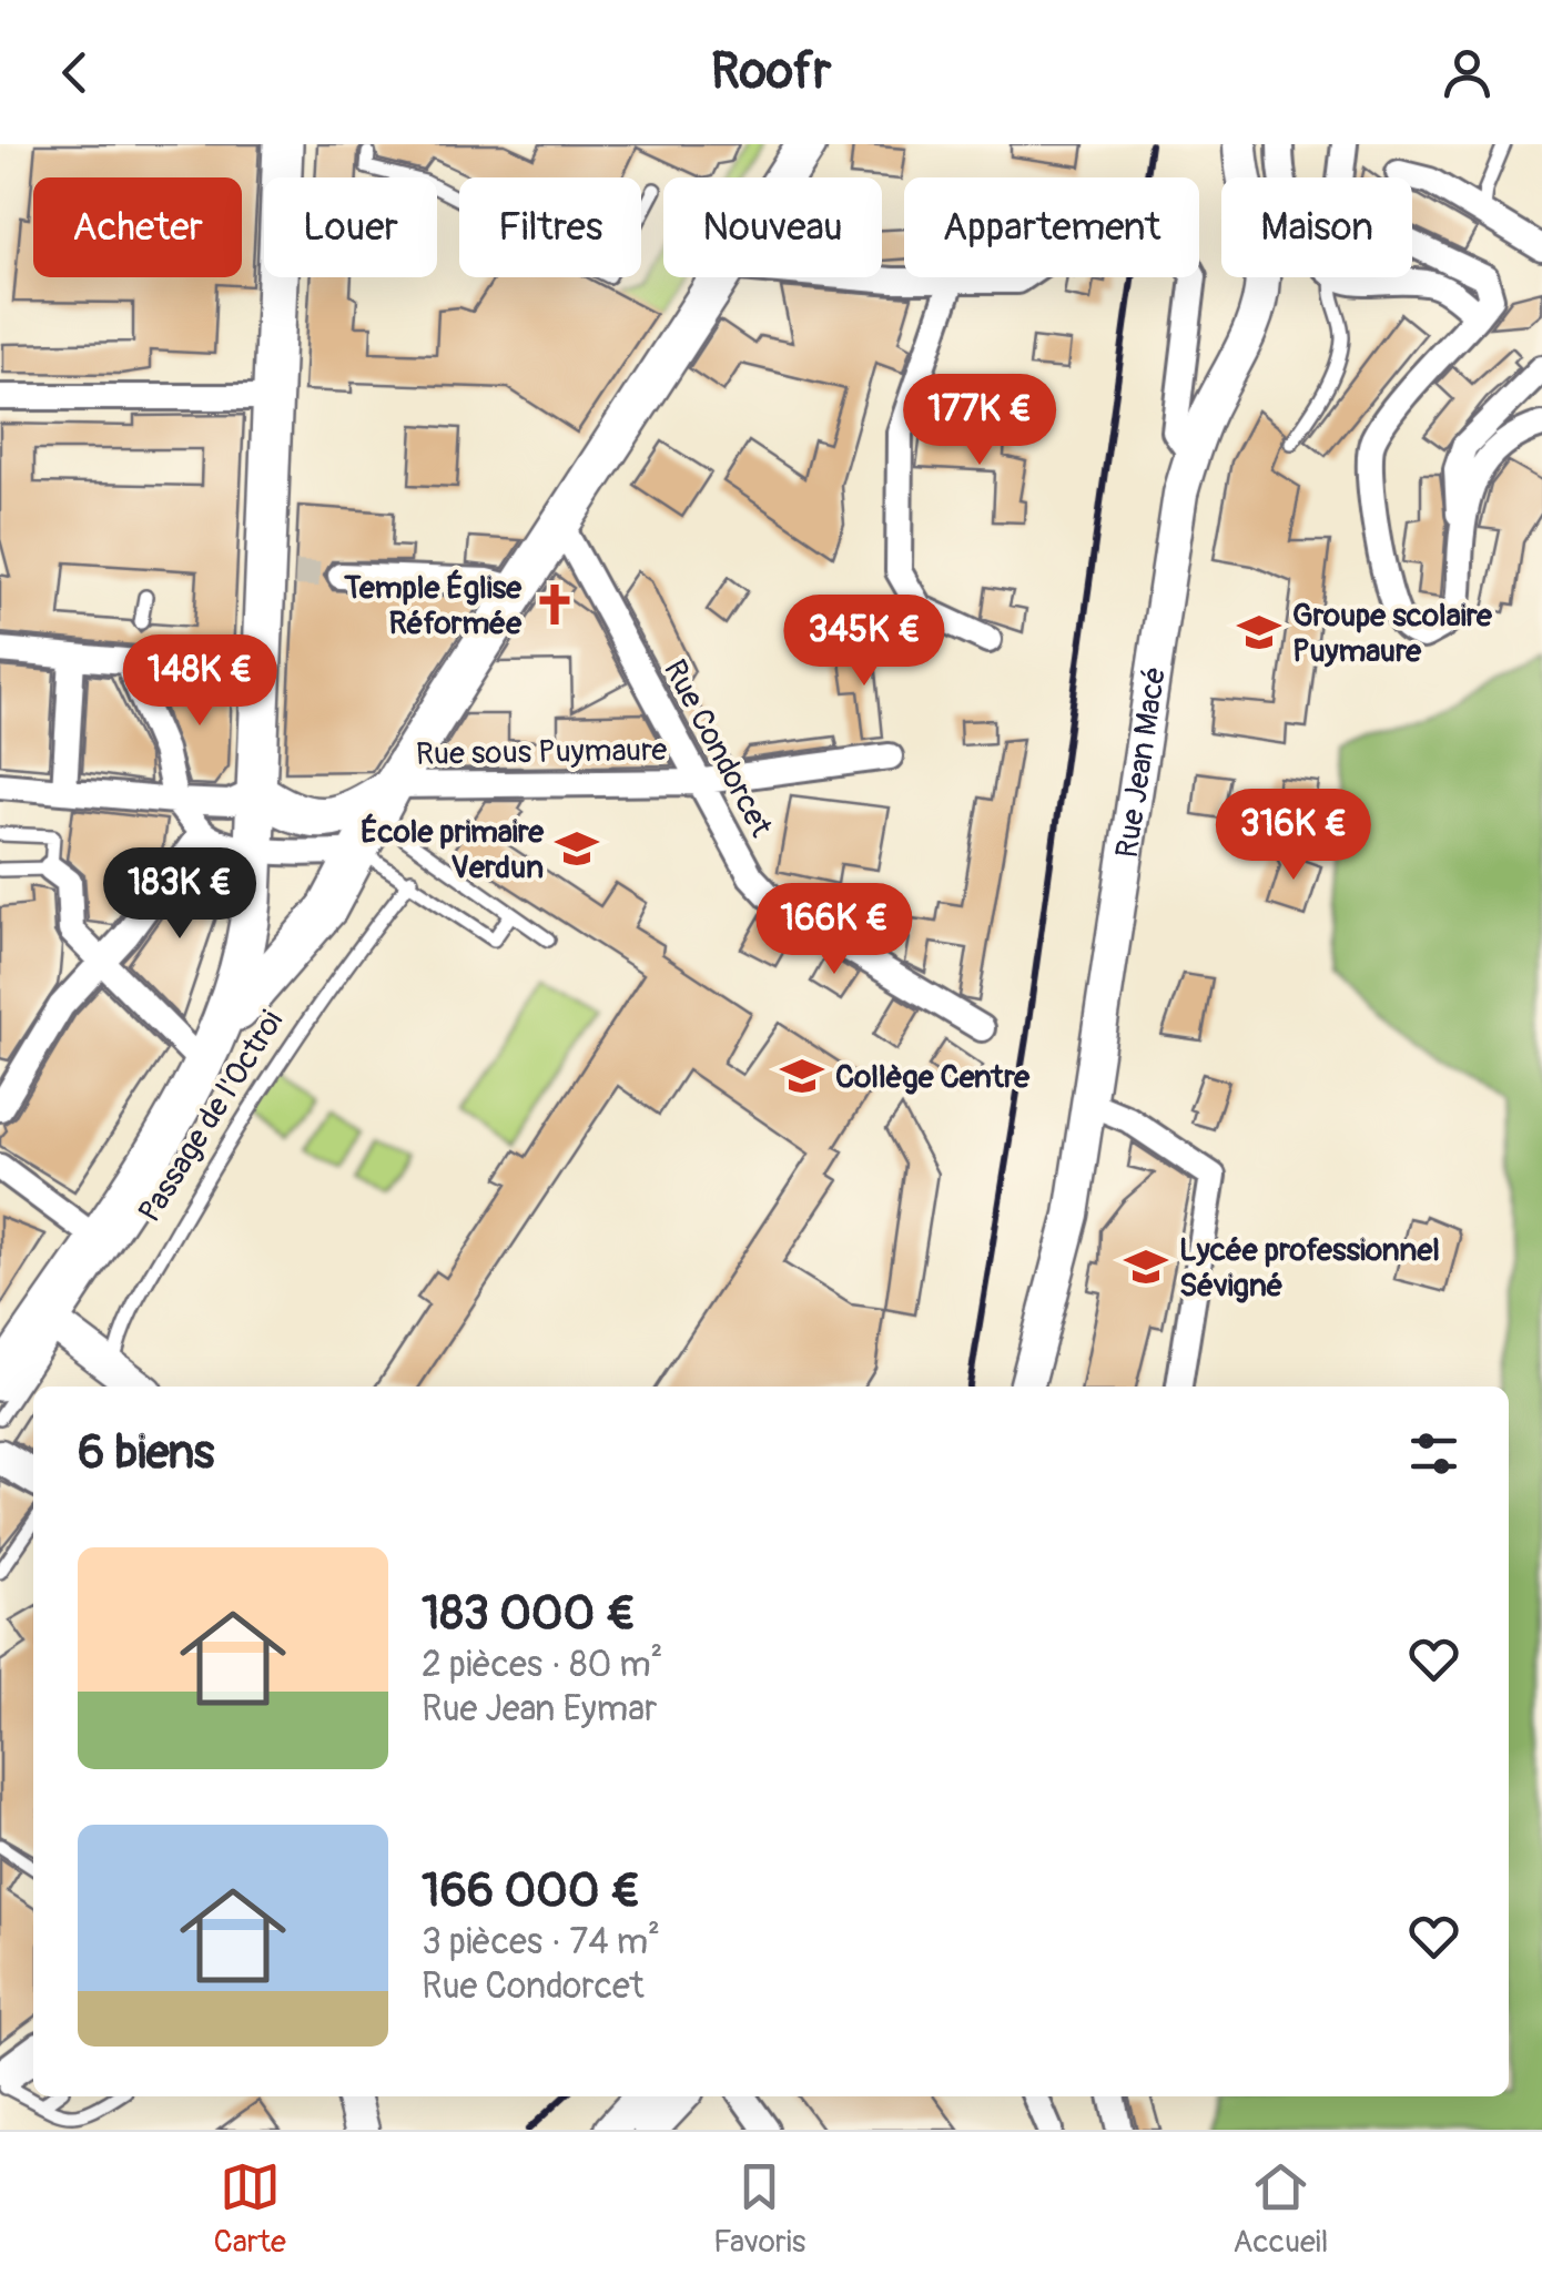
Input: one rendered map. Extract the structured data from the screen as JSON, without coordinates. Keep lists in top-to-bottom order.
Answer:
{
  "streets": {
    "main road": ["Rue Jean Macé"],
    "street": ["Rue Condorcet", "Rue sous Puymaure"],
    "lane": ["Passage de l'Octroi"]
  },
  "crossings": [
    ["Rue Condorcet", "Rue sous Puymaure"]
  ],
  "places": {
    "church": ["Temple Église Réformée"],
    "school or university": [
      "Groupe scolaire Puymaure",
      "École primaire Verdun",
      "Collège Centre",
      "Lycée professionnel Sévigné"
    ]
  },
  "page": {
    "header": "Roofr",
    "chip": [
      "Acheter",
      "Louer",
      "Filtres",
      "Nouveau",
      "Appartement",
      "Maison"
    ],
    "price": [
      "177K €",
      "345K €",
      "148K €",
      "316K €",
      "183K €",
      "166K €"
    ],
    "heading": "6 biens",
    "list": [
      {
        "name": "183 000 €",
        "note": "2 pièces · 80 m² · Rue Jean Eymar"
      },
      {
        "name": "166 000 €",
        "note": "3 pièces · 74 m² · Rue Condorcet"
      }
    ],
    "tabs": ["Carte", "Favoris", "Accueil"]
  }
}
